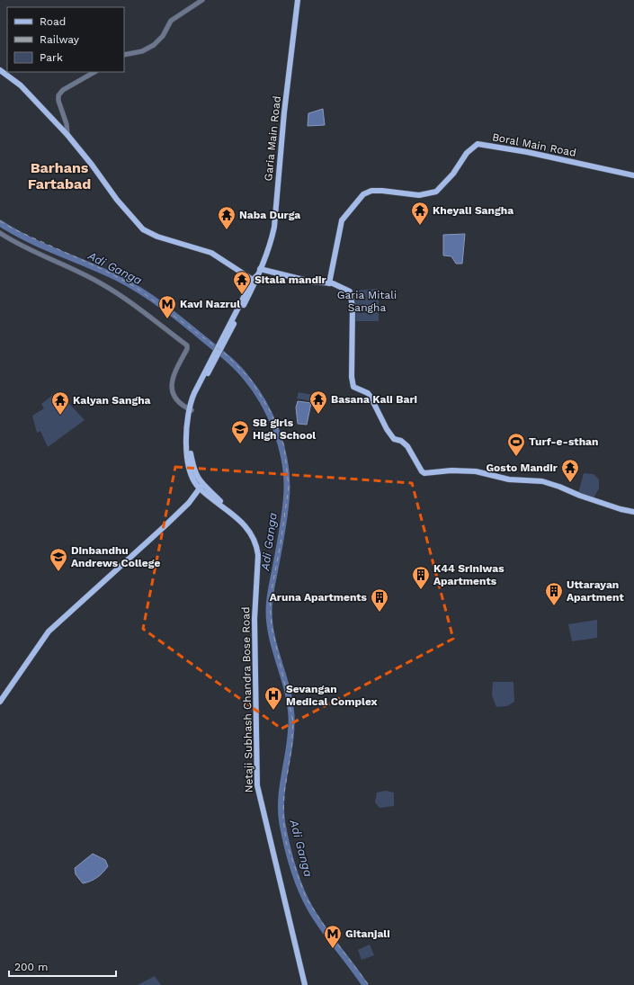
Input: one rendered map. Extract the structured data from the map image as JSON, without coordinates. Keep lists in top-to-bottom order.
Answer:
{
  "streets": {
    "main road": ["Garia Main Road", "Boral Main Road", "Netaji Subhash Chandra Bose Road"]
  },
  "crossings": [
    ["Garia Main Road", "Netaji Subhash Chandra Bose Road"]
  ],
  "districts": ["Barhans Fartabad"],
  "water": ["Adi Ganga"],
  "parks": ["Garia Mitali Sangha"],
  "places": {
    "temple": [
      "Kheyali Sangha",
      "Naba Durga",
      "Sitala mandir",
      "Basana Kali Bari",
      "Kalyan Sangha",
      "Gosto Mandir"
    ],
    "metro station": ["Kavi Nazrul", "Gitanjali"],
    "school or university": ["SB girls High School", "Dinbandhu Andrews College"],
    "sports": ["Turf-e-sthan"],
    "building": ["K44 Sriniwas Apartments", "Uttarayan Apartment", "Aruna Apartments"],
    "hospital": ["Sevangan Medical Complex"]
  },
  "legend": ["Road", "Railway", "Park"],
  "scale_bar": "200 m"
}
